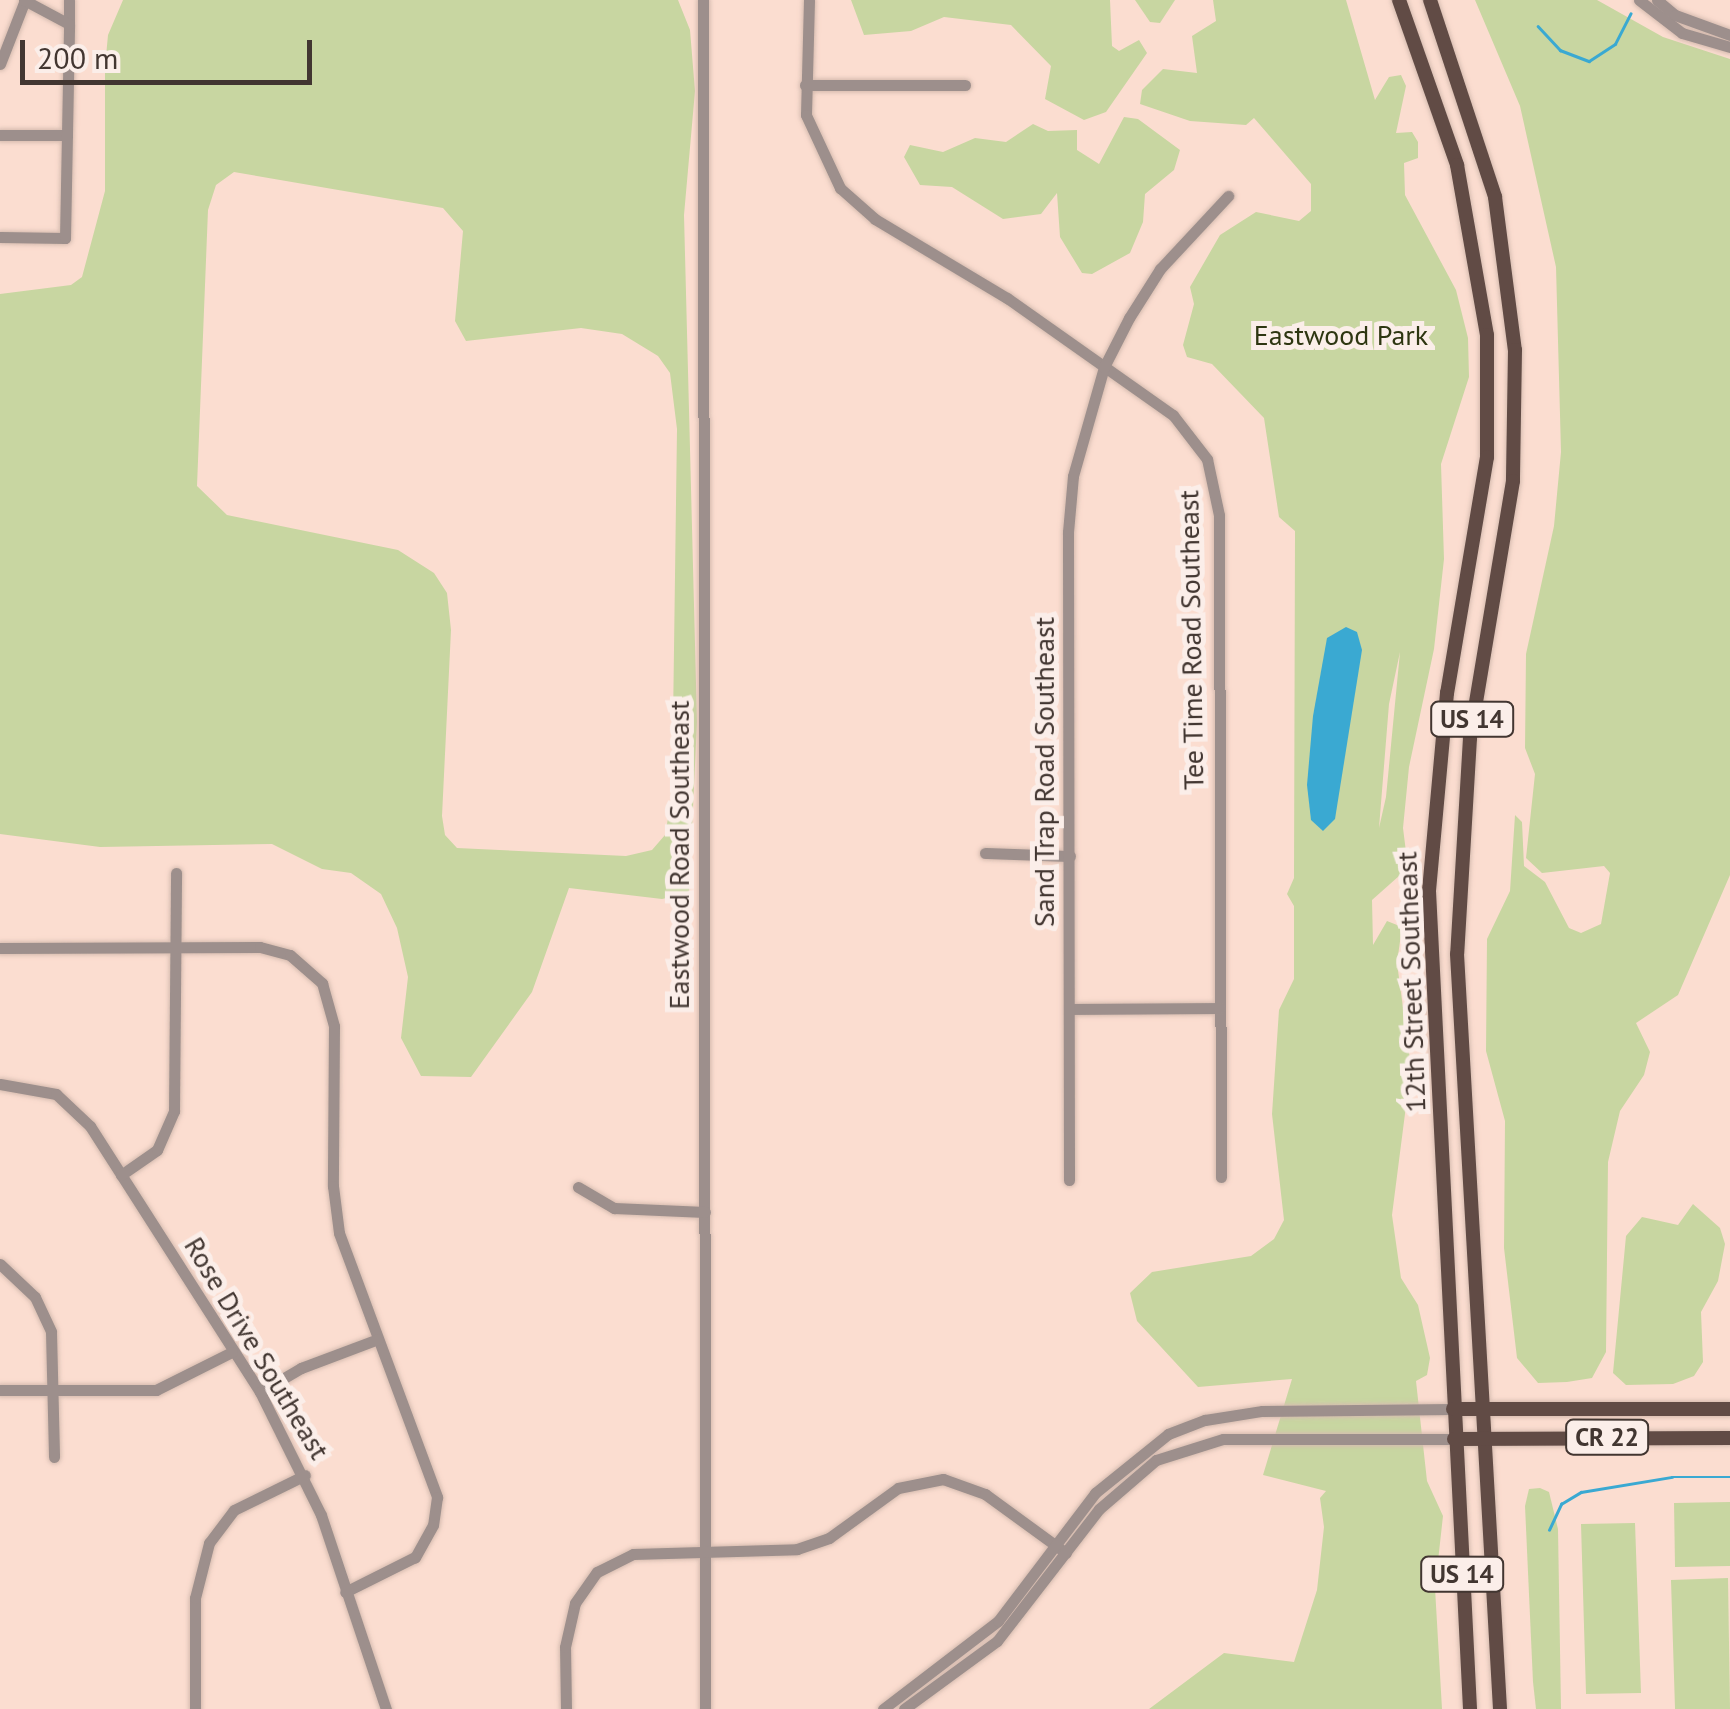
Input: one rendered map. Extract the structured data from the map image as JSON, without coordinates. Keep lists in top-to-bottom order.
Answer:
{
  "streets": {
    "main road": ["US 14", "12th Street Southeast", "CR 22"],
    "street": [
      "Tee Time Road Southeast",
      "Sand Trap Road Southeast",
      "Eastwood Road Southeast",
      "Rose Drive Southeast"
    ]
  },
  "crossings": [
    ["Tee Time Road Southeast", "Sand Trap Road Southeast"],
    ["US 14", "12th Street Southeast"],
    ["US 14", "CR 22"],
    ["12th Street Southeast", "CR 22"]
  ],
  "parks": ["Eastwood Park"],
  "scale_bar": "200 m"
}
